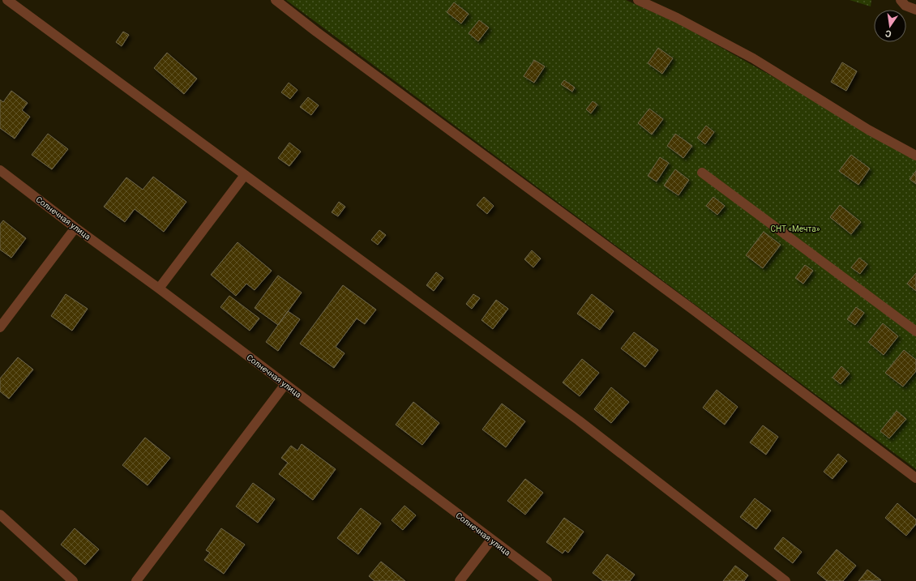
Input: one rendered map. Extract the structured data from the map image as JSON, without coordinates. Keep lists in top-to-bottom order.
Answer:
{
  "streets": {
    "street": ["Солнечная улица"]
  },
  "parks": ["СНТ «Мечта»"],
  "north": "bottom"
}
